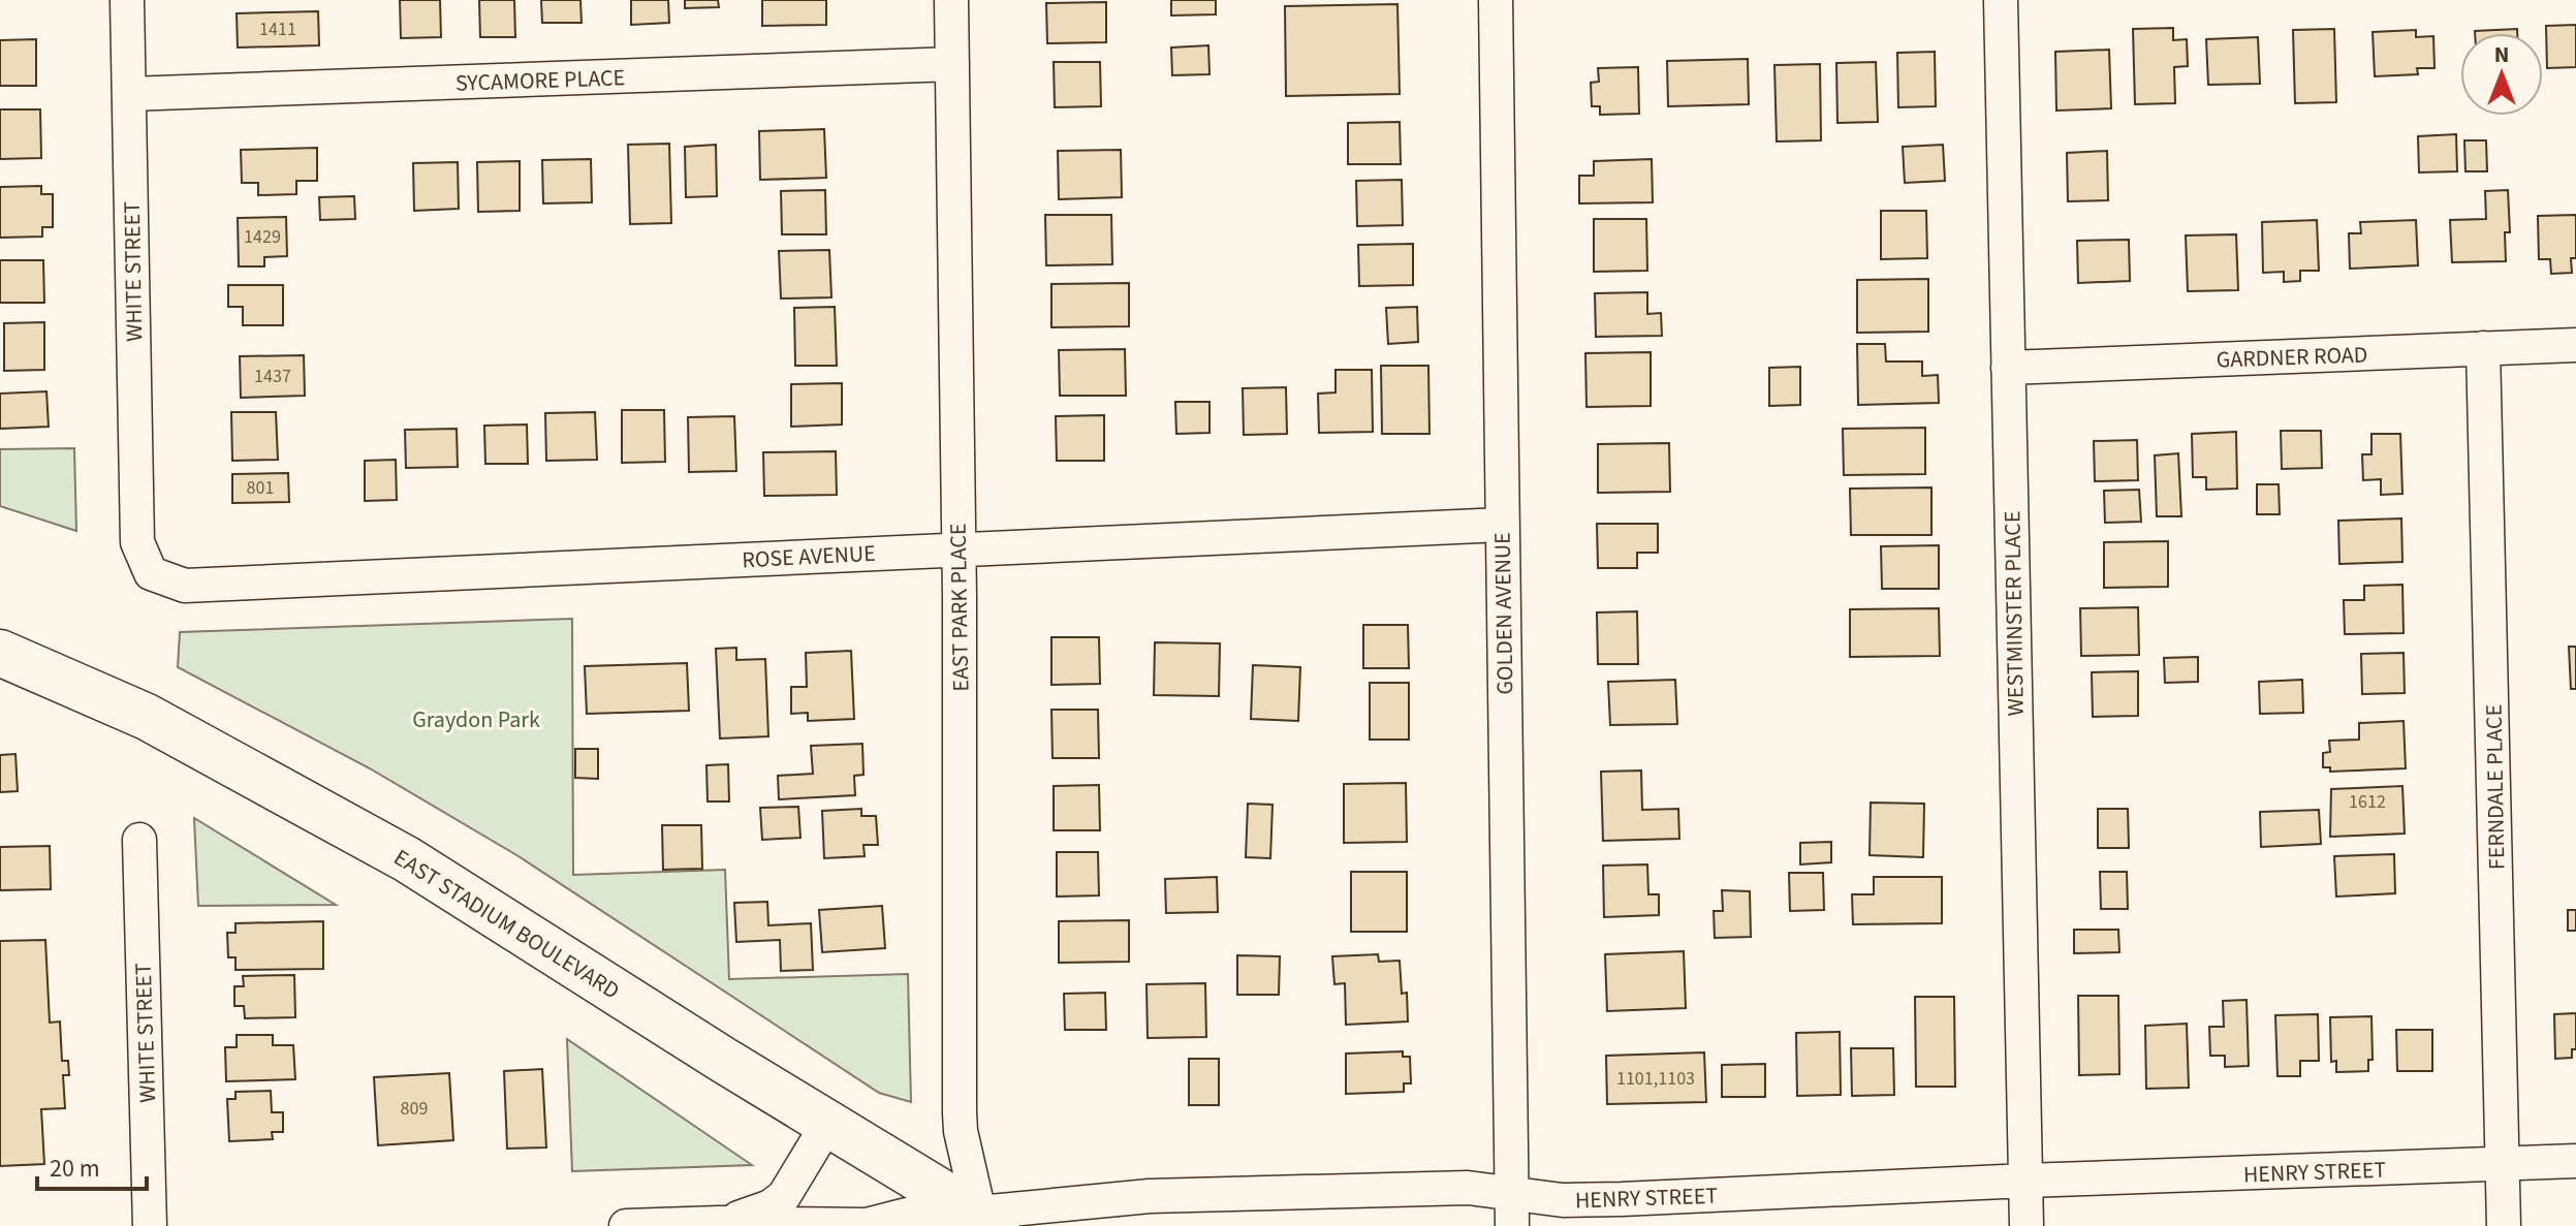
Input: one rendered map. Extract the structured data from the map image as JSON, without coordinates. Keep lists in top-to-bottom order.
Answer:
{
  "streets": {
    "main road": ["EAST STADIUM BOULEVARD"],
    "street": [
      "SYCAMORE PLACE",
      "WHITE STREET",
      "GARDNER ROAD",
      "ROSE AVENUE",
      "EAST PARK PLACE",
      "GOLDEN AVENUE",
      "WESTMINSTER PLACE",
      "FERNDALE PLACE",
      "HENRY STREET"
    ]
  },
  "crossings": [
    ["SYCAMORE PLACE", "WHITE STREET"],
    ["SYCAMORE PLACE", "EAST PARK PLACE"],
    ["WHITE STREET", "ROSE AVENUE"],
    ["GARDNER ROAD", "WESTMINSTER PLACE"],
    ["GARDNER ROAD", "FERNDALE PLACE"],
    ["ROSE AVENUE", "EAST PARK PLACE"],
    ["ROSE AVENUE", "GOLDEN AVENUE"],
    ["EAST PARK PLACE", "EAST STADIUM BOULEVARD"],
    ["EAST PARK PLACE", "HENRY STREET"],
    ["GOLDEN AVENUE", "HENRY STREET"],
    ["WESTMINSTER PLACE", "HENRY STREET"],
    ["FERNDALE PLACE", "HENRY STREET"],
    ["EAST STADIUM BOULEVARD", "HENRY STREET"]
  ],
  "parks": ["Graydon Park"],
  "house_numbers": [
    "1411",
    "1429",
    "1437",
    "801",
    "1612",
    "1101,1103",
    "809"
  ],
  "scale_bar": "20 m",
  "north": "top"
}
